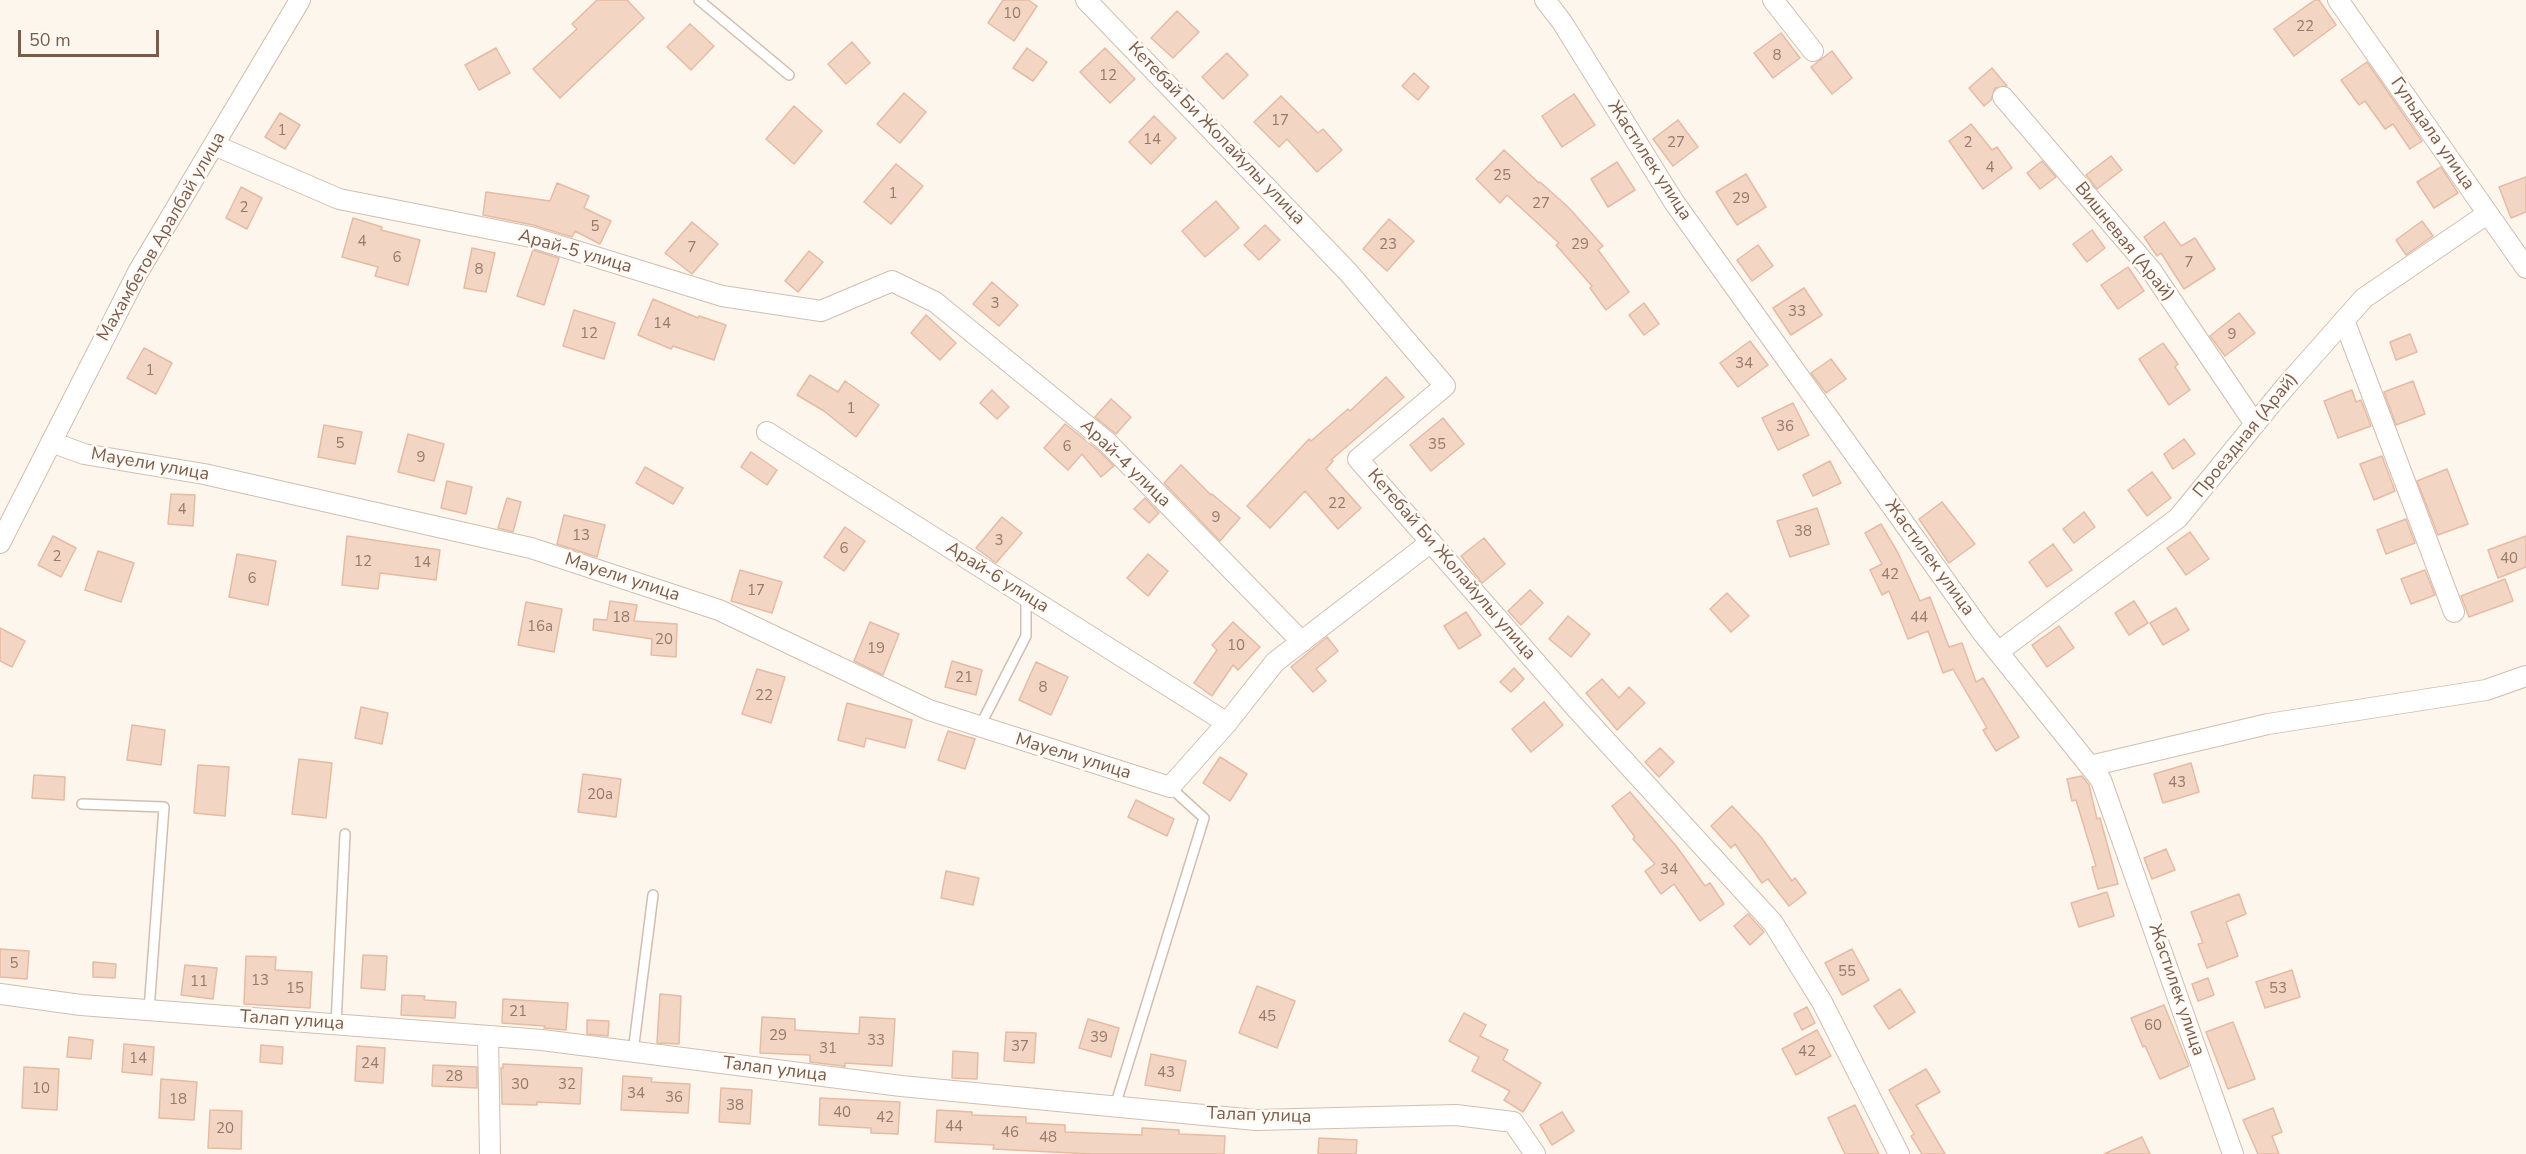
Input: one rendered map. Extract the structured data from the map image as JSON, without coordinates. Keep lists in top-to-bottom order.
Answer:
{
  "streets": {
    "street": [
      "Кетебай Би Жолайулы улица",
      "Гульдала улица",
      "Жастилек улица",
      "Махамбетов Аралбай улица",
      "Вишневая (Арай)",
      "Арай-5 улица",
      "Проездная (Арай)",
      "Арай-4 улица",
      "Мауели улица",
      "Арай-6 улица",
      "Талап улица"
    ]
  },
  "crossings": [
    ["Гульдала улица", "Проездная (Арай)"],
    ["Жастилек улица", "Проездная (Арай)"],
    ["Махамбетов Аралбай улица", "Арай-5 улица"],
    ["Махамбетов Аралбай улица", "Мауели улица"],
    ["Вишневая (Арай)", "Проездная (Арай)"],
    ["Арай-5 улица", "Арай-4 улица"]
  ],
  "house_numbers": [
    "10",
    "22",
    "8",
    "12",
    "17",
    "1",
    "14",
    "27",
    "2",
    "4",
    "25",
    "1",
    "29",
    "27",
    "2",
    "5",
    "4",
    "23",
    "29",
    "7",
    "6",
    "7",
    "8",
    "3",
    "33",
    "14",
    "12",
    "9",
    "34",
    "1",
    "1",
    "36",
    "5",
    "35",
    "6",
    "9",
    "22",
    "4",
    "9",
    "38",
    "13",
    "3",
    "6",
    "2",
    "40",
    "12",
    "14",
    "42",
    "6",
    "17",
    "18",
    "44",
    "16а",
    "20",
    "10",
    "19",
    "21",
    "8",
    "22",
    "43",
    "20а",
    "34",
    "5",
    "55",
    "13",
    "11",
    "15",
    "53",
    "21",
    "45",
    "60",
    "29",
    "39",
    "33",
    "37",
    "31",
    "42",
    "14",
    "24",
    "43",
    "28",
    "30",
    "32",
    "10",
    "34",
    "36",
    "18",
    "38",
    "40",
    "42",
    "44",
    "20",
    "46",
    "48"
  ],
  "scale_bar": "50 m"
}
